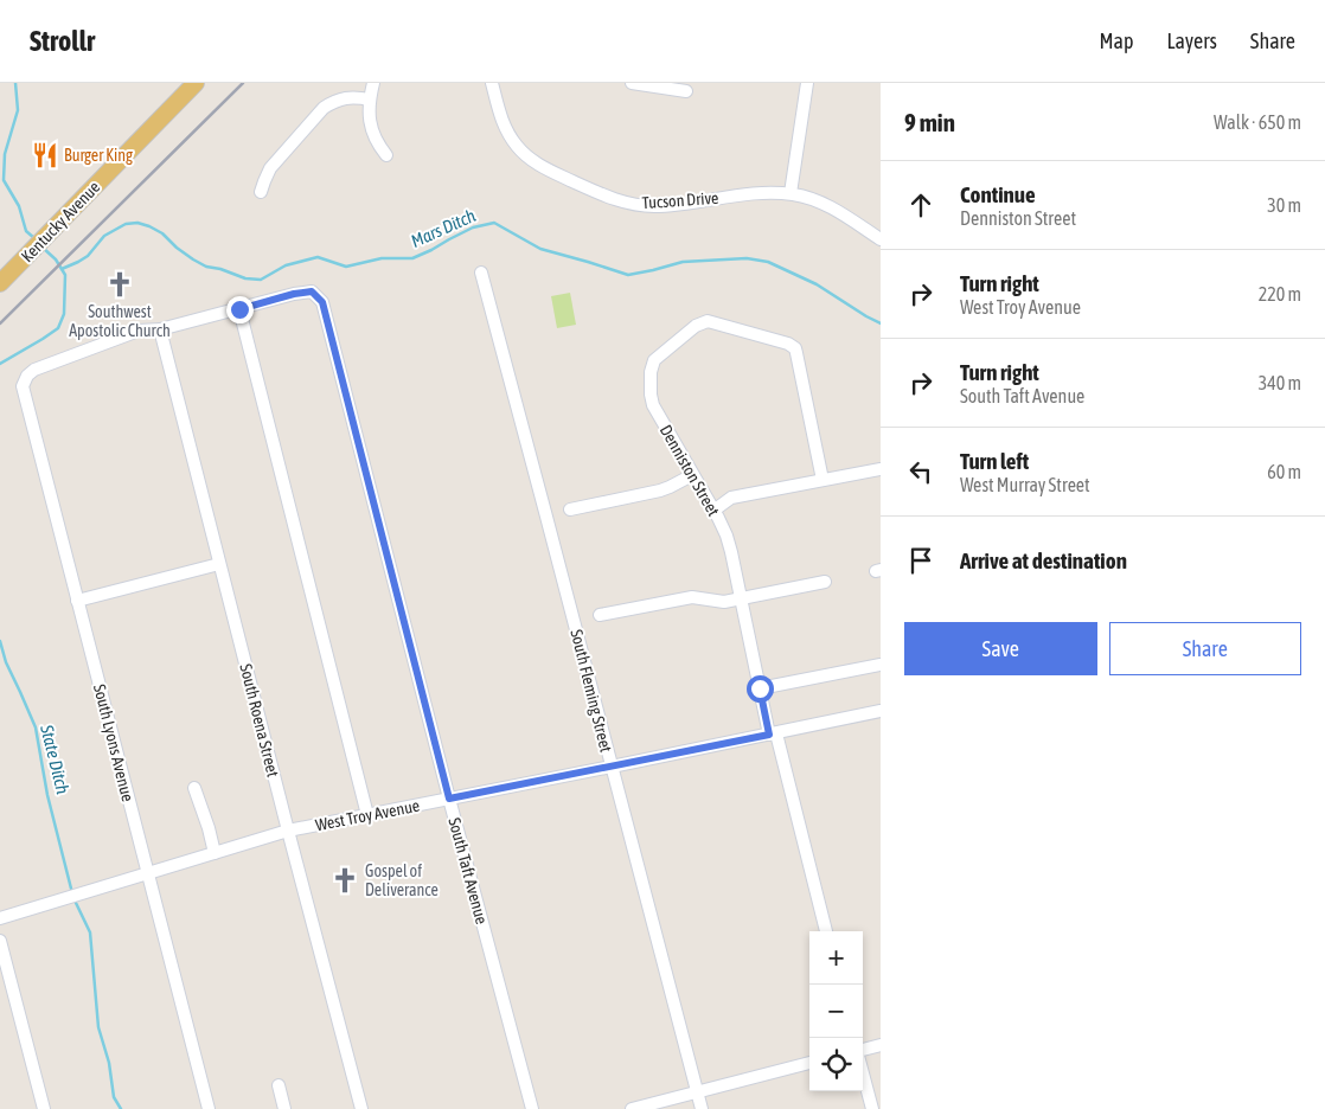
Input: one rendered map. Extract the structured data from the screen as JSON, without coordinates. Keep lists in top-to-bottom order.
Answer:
{
  "streets": {
    "main road": ["Kentucky Avenue"],
    "street": [
      "Tucson Drive",
      "Denniston Street",
      "South Fleming Street",
      "South Roena Street",
      "South Lyons Avenue",
      "West Troy Avenue",
      "South Taft Avenue"
    ]
  },
  "crossings": [
    ["Denniston Street", "West Troy Avenue"],
    ["South Fleming Street", "West Troy Avenue"],
    ["South Roena Street", "South Lyons Avenue"],
    ["South Roena Street", "West Troy Avenue"],
    ["South Lyons Avenue", "West Troy Avenue"],
    ["West Troy Avenue", "South Taft Avenue"]
  ],
  "water": ["Mars Ditch", "State Ditch"],
  "places": {
    "restaurant": ["Burger King"],
    "church": ["Southwest Apostolic Church", "Gospel of Deliverance"]
  },
  "page": {
    "header": "Strollr",
    "nav": ["Map", "Layers", "Share"],
    "heading": ["9 min", "Walk · 650 m"],
    "list": [
      ["Continue", "Denniston Street", "30 m"],
      ["Turn right", "West Troy Avenue", "220 m"],
      ["Turn right", "South Taft Avenue", "340 m"],
      ["Turn left", "West Murray Street", "60 m"],
      "Arrive at destination"
    ],
    "buttons": ["Save", "Share"],
    "map_buttons": ["+", "−"]
  }
}
